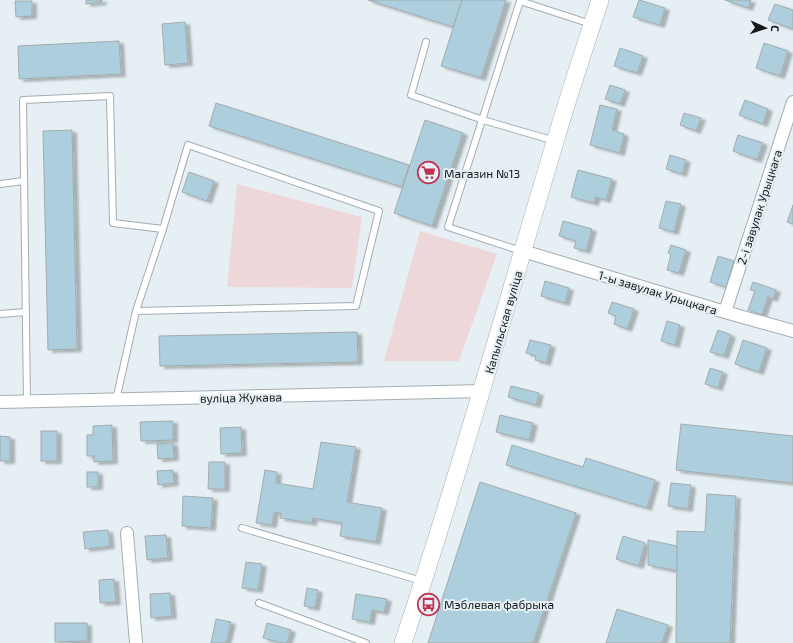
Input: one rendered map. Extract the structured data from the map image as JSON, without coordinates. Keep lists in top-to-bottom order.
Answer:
{
  "streets": {
    "main road": ["Капыльская вуліца"],
    "street": ["2-і завулак Урыцкага", "1-ы завулак Урыцкага", "вуліца Жукава"]
  },
  "crossings": [
    ["2-і завулак Урыцкага", "1-ы завулак Урыцкага"],
    ["1-ы завулак Урыцкага", "Капыльская вуліца"],
    ["Капыльская вуліца", "вуліца Жукава"]
  ],
  "places": {
    "supermarket": ["Магазин №13"],
    "bus stop": ["Мэблевая фабрыка"]
  },
  "north": "right"
}
